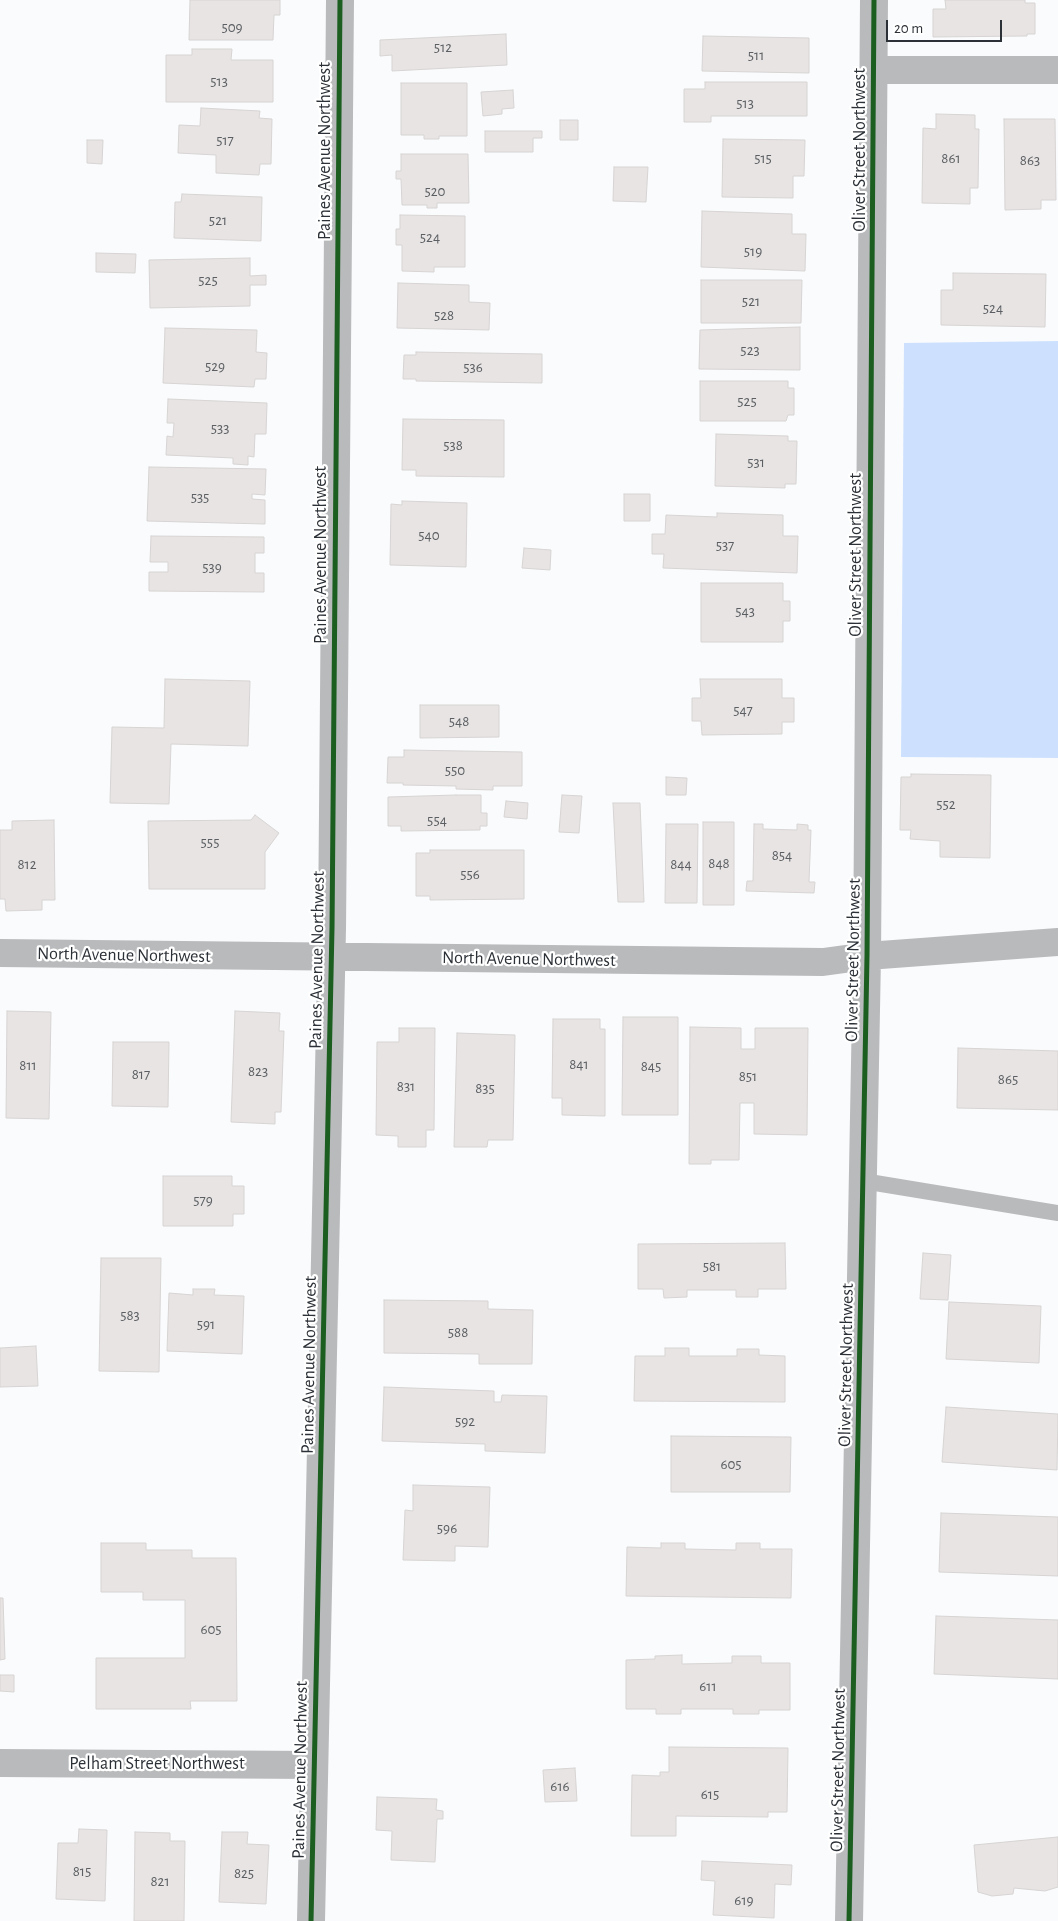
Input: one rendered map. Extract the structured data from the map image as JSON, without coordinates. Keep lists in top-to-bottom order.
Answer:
{
  "streets": {
    "street": [
      "Oliver Street Northwest",
      "Paines Avenue Northwest",
      "North Avenue Northwest",
      "Pelham Street Northwest"
    ]
  },
  "crossings": [
    ["Oliver Street Northwest", "North Avenue Northwest"],
    ["Paines Avenue Northwest", "North Avenue Northwest"],
    ["Paines Avenue Northwest", "Pelham Street Northwest"]
  ],
  "house_numbers": [
    "509",
    "512",
    "511",
    "513",
    "513",
    "517",
    "515",
    "861",
    "863",
    "520",
    "521",
    "524",
    "519",
    "525",
    "521",
    "524",
    "528",
    "523",
    "529",
    "536",
    "525",
    "533",
    "538",
    "531",
    "535",
    "540",
    "537",
    "539",
    "543",
    "547",
    "548",
    "550",
    "552",
    "554",
    "555",
    "854",
    "848",
    "812",
    "844",
    "556",
    "841",
    "811",
    "845",
    "823",
    "817",
    "851",
    "865",
    "831",
    "835",
    "579",
    "581",
    "583",
    "591",
    "588",
    "592",
    "605",
    "596",
    "605",
    "611",
    "616",
    "615",
    "815",
    "825",
    "821",
    "619"
  ],
  "scale_bar": "20 m"
}
